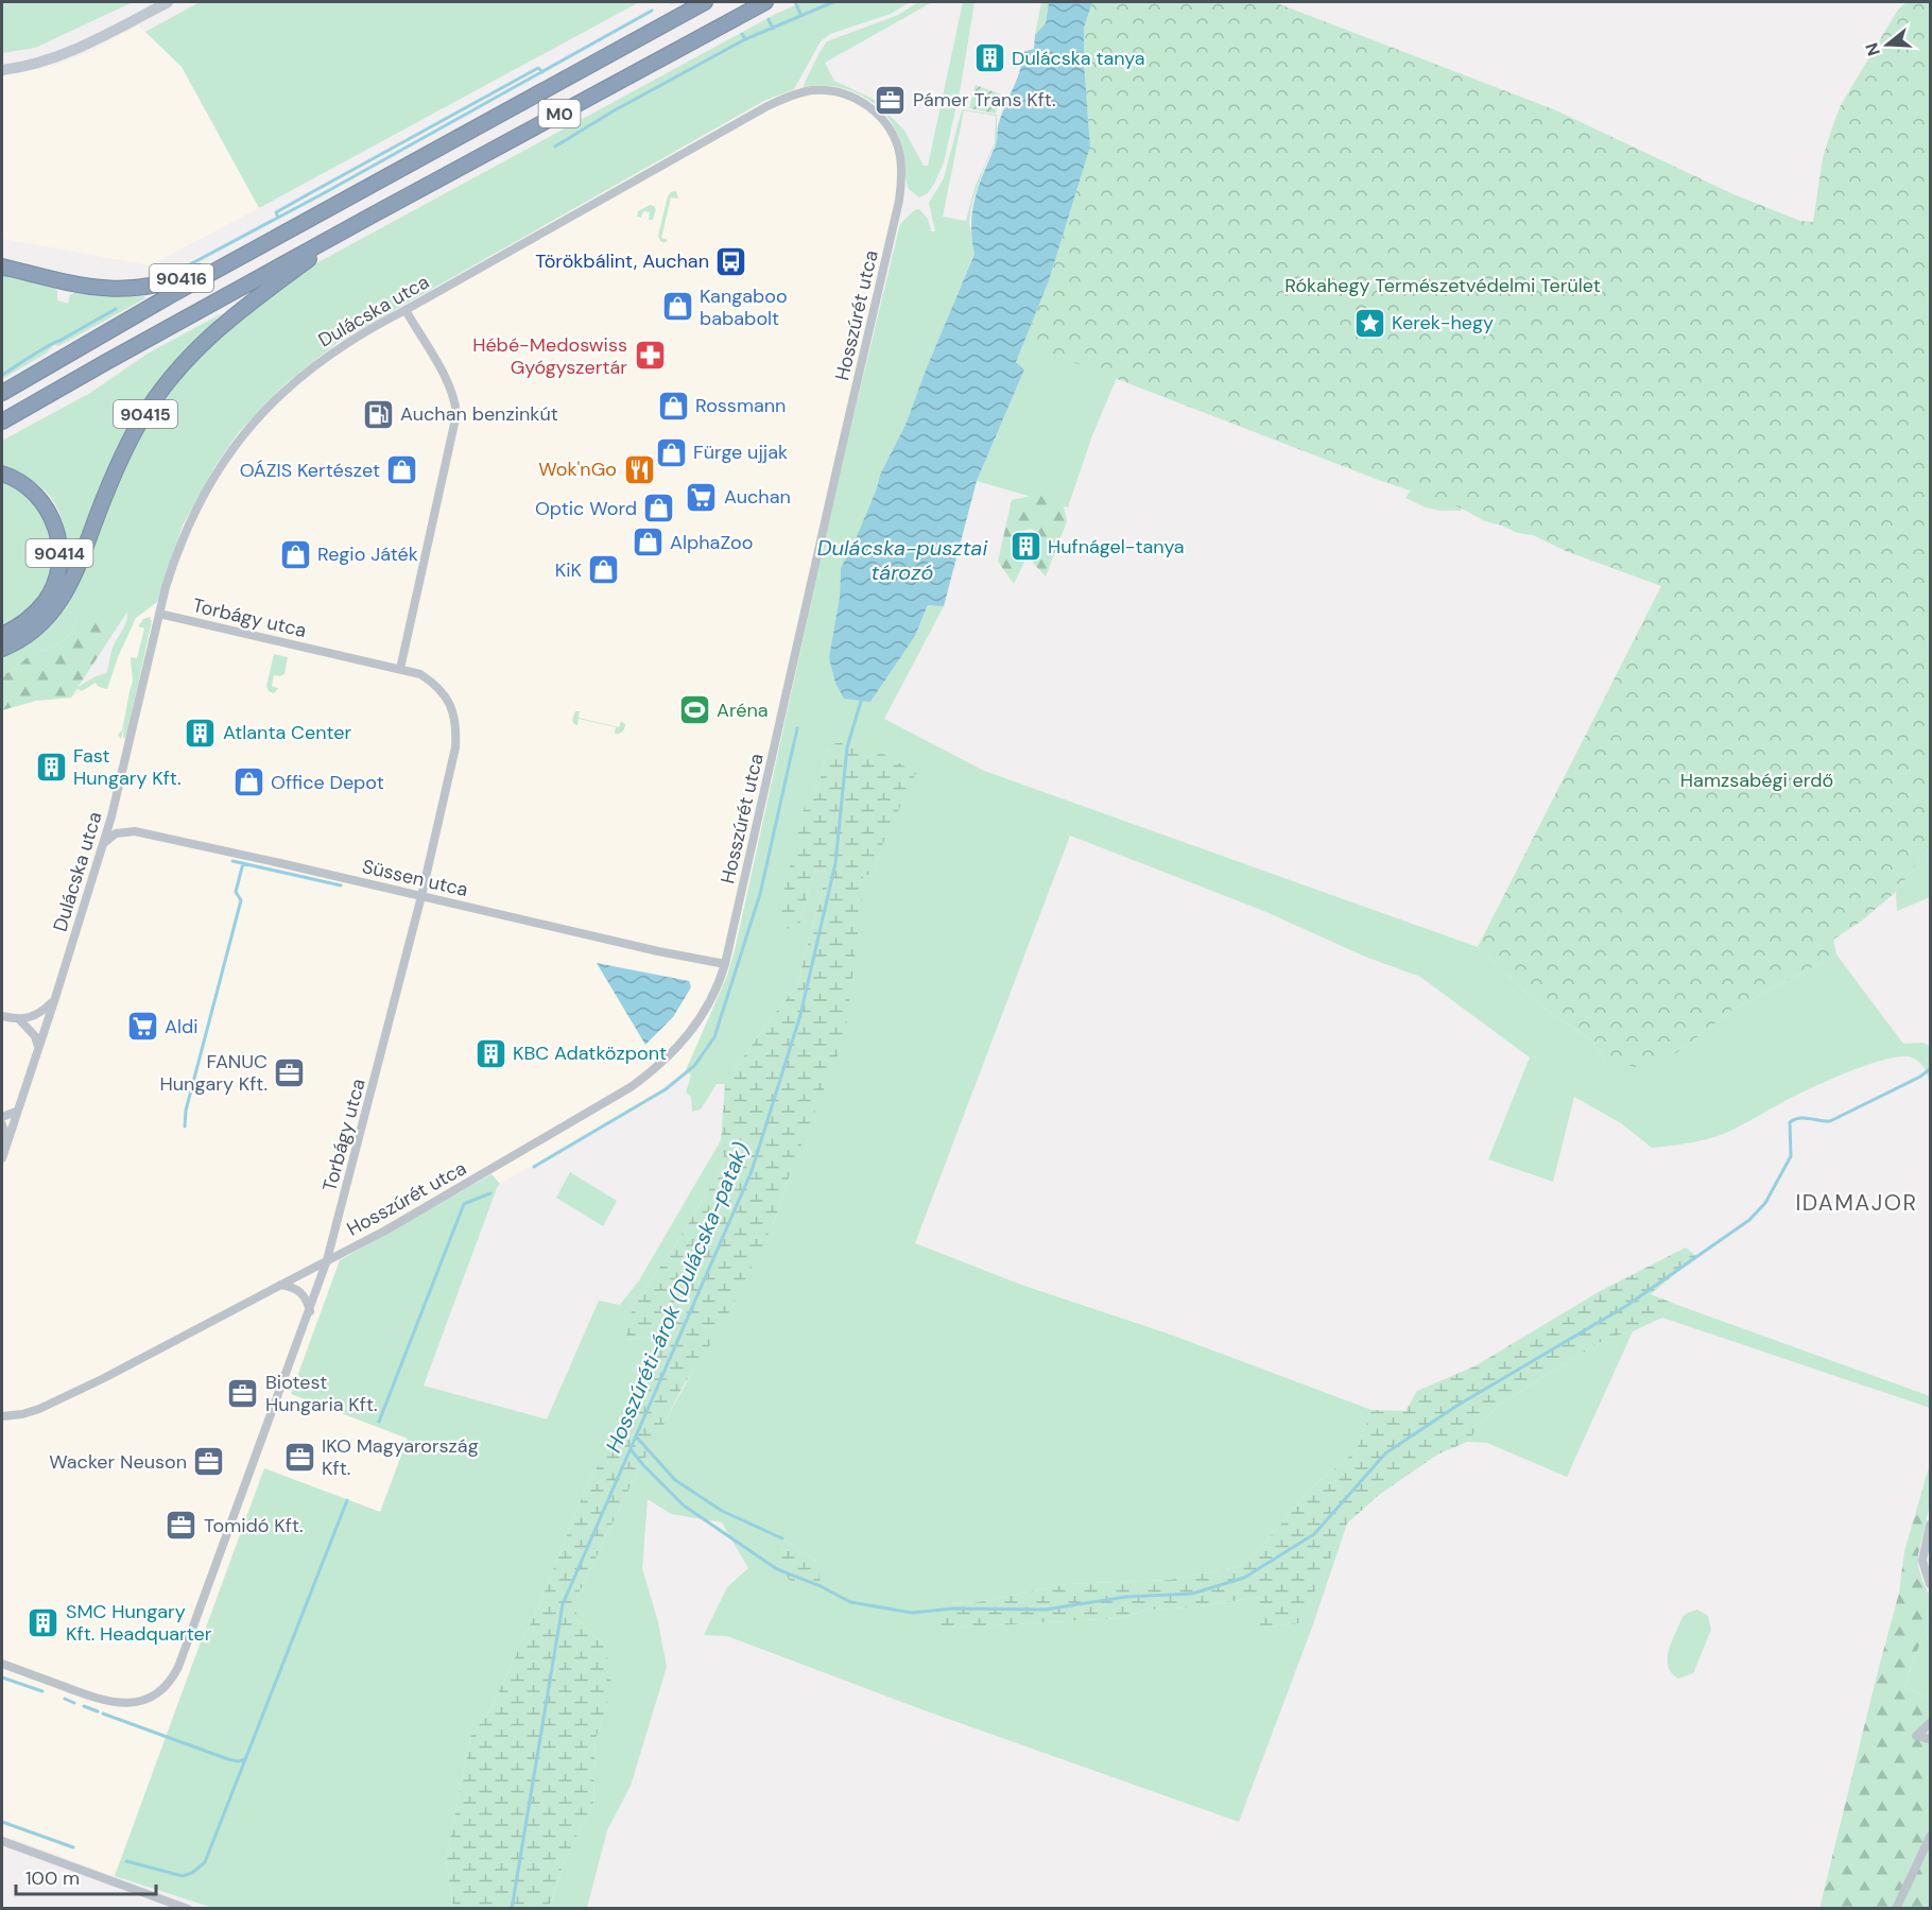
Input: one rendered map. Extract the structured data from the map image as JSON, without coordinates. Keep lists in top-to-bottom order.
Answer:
{
  "streets": {
    "highway": [
      "M0",
      "90416",
      "90415",
      "90414"
    ],
    "street": [
      "Dulácska utca",
      "Hosszúrét utca",
      "Torbágy utca",
      "Süssen utca"
    ]
  },
  "crossings": [
    ["M0", "90416"],
    ["M0", "90415"],
    ["Dulácska utca", "Hosszúrét utca"],
    ["Dulácska utca", "Torbágy utca"],
    ["Dulácska utca", "Süssen utca"],
    ["Hosszúrét utca", "Torbágy utca"],
    ["Hosszúrét utca", "Süssen utca"],
    ["Torbágy utca", "Süssen utca"]
  ],
  "districts": ["IDAMAJOR"],
  "water": ["Dulácska-pusztai tározó", "Hosszúréti-árok (Dulácska-patak)"],
  "parks": ["Rókahegy Természetvédelmi Terület", "Hamzsabégi erdő"],
  "places": {
    "building": [
      "Dulácska tanya",
      "Hufnágel-tanya",
      "Atlanta Center",
      "Fast Hungary Kft.",
      "KBC Adatközpont",
      "SMC Hungary Kft. Headquarter"
    ],
    "office": [
      "Pámer Trans Kft.",
      "FANUC Hungary Kft.",
      "Biotest Hungaria Kft.",
      "IKO Magyarország Kft.",
      "Wacker Neuson",
      "Tomidó Kft."
    ],
    "bus stop": ["Törökbálint, Auchan"],
    "shop": [
      "Kangaboo bababolt",
      "Rossmann",
      "Fürge ujjak",
      "OÁZIS Kertészet",
      "Optic Word",
      "AlphaZoo",
      "Regio Játék",
      "KiK",
      "Office Depot"
    ],
    "place": ["Kerek-hegy"],
    "pharmacy": ["Hébé-Medoswiss Gyógyszertár"],
    "fuel station": ["Auchan benzinkút"],
    "restaurant": ["Wok'nGo"],
    "supermarket": ["Auchan", "Aldi"],
    "sports": ["Aréna"]
  },
  "scale_bar": "100 m",
  "north": "left"
}
